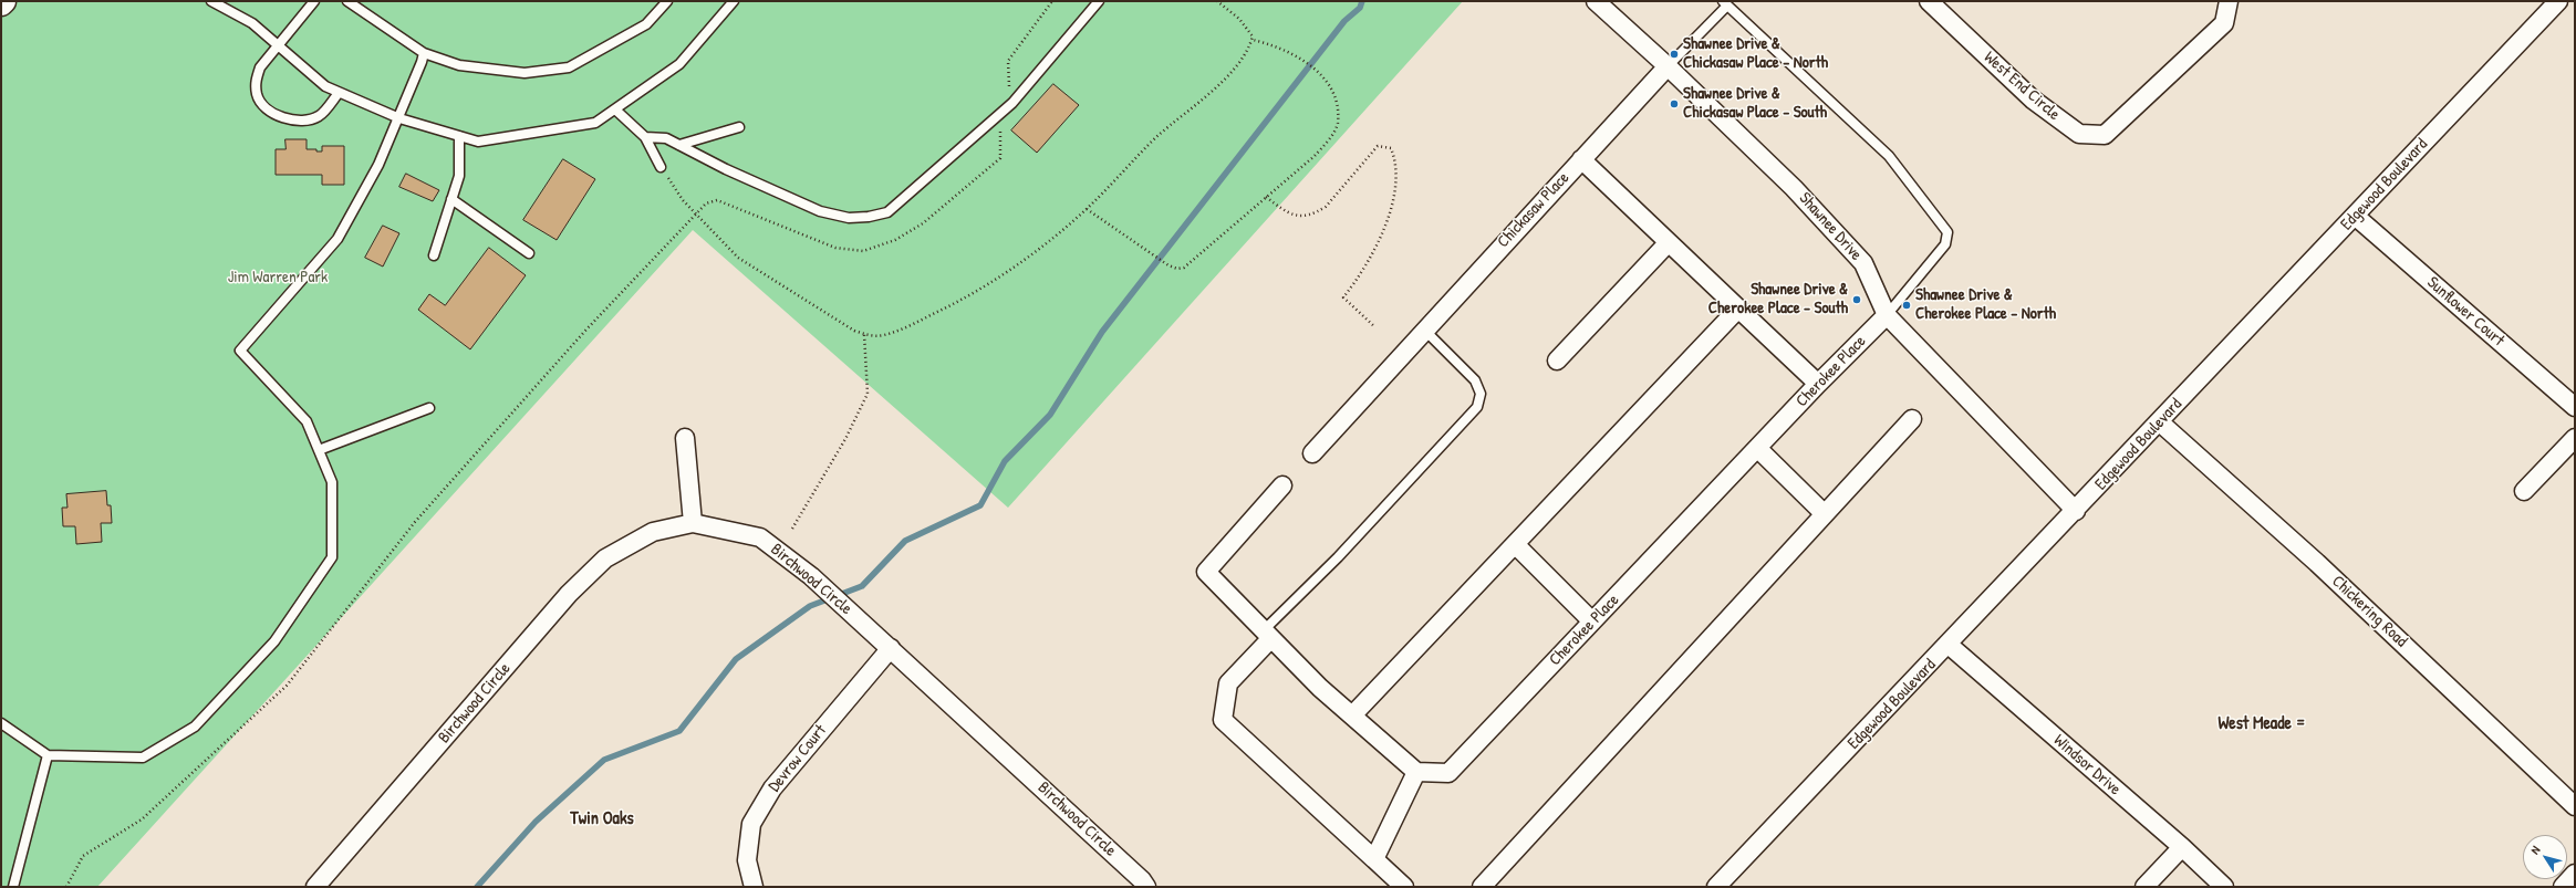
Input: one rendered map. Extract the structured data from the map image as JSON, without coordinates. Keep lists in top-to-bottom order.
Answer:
{
  "streets": {
    "street": [
      "West End Circle",
      "Edgewood Boulevard",
      "Chickasaw Place",
      "Shawnee Drive",
      "Sunflower Court",
      "Cherokee Place",
      "Birchwood Circle",
      "Chickering Road",
      "Devrow Court",
      "Windsor Drive"
    ]
  },
  "crossings": [
    ["Edgewood Boulevard", "Shawnee Drive"],
    ["Edgewood Boulevard", "Sunflower Court"],
    ["Edgewood Boulevard", "Chickering Road"],
    ["Edgewood Boulevard", "Windsor Drive"],
    ["Chickasaw Place", "Shawnee Drive"],
    ["Shawnee Drive", "Cherokee Place"],
    ["Birchwood Circle", "Devrow Court"]
  ],
  "districts": ["West Meade =", "Twin Oaks"],
  "parks": ["Jim Warren Park"],
  "places": [
    "Shawnee Drive & Chickasaw Place - North",
    "Shawnee Drive & Chickasaw Place - South",
    "Shawnee Drive & Cherokee Place - South",
    "Shawnee Drive & Cherokee Place - North"
  ],
  "north": "top left"
}
